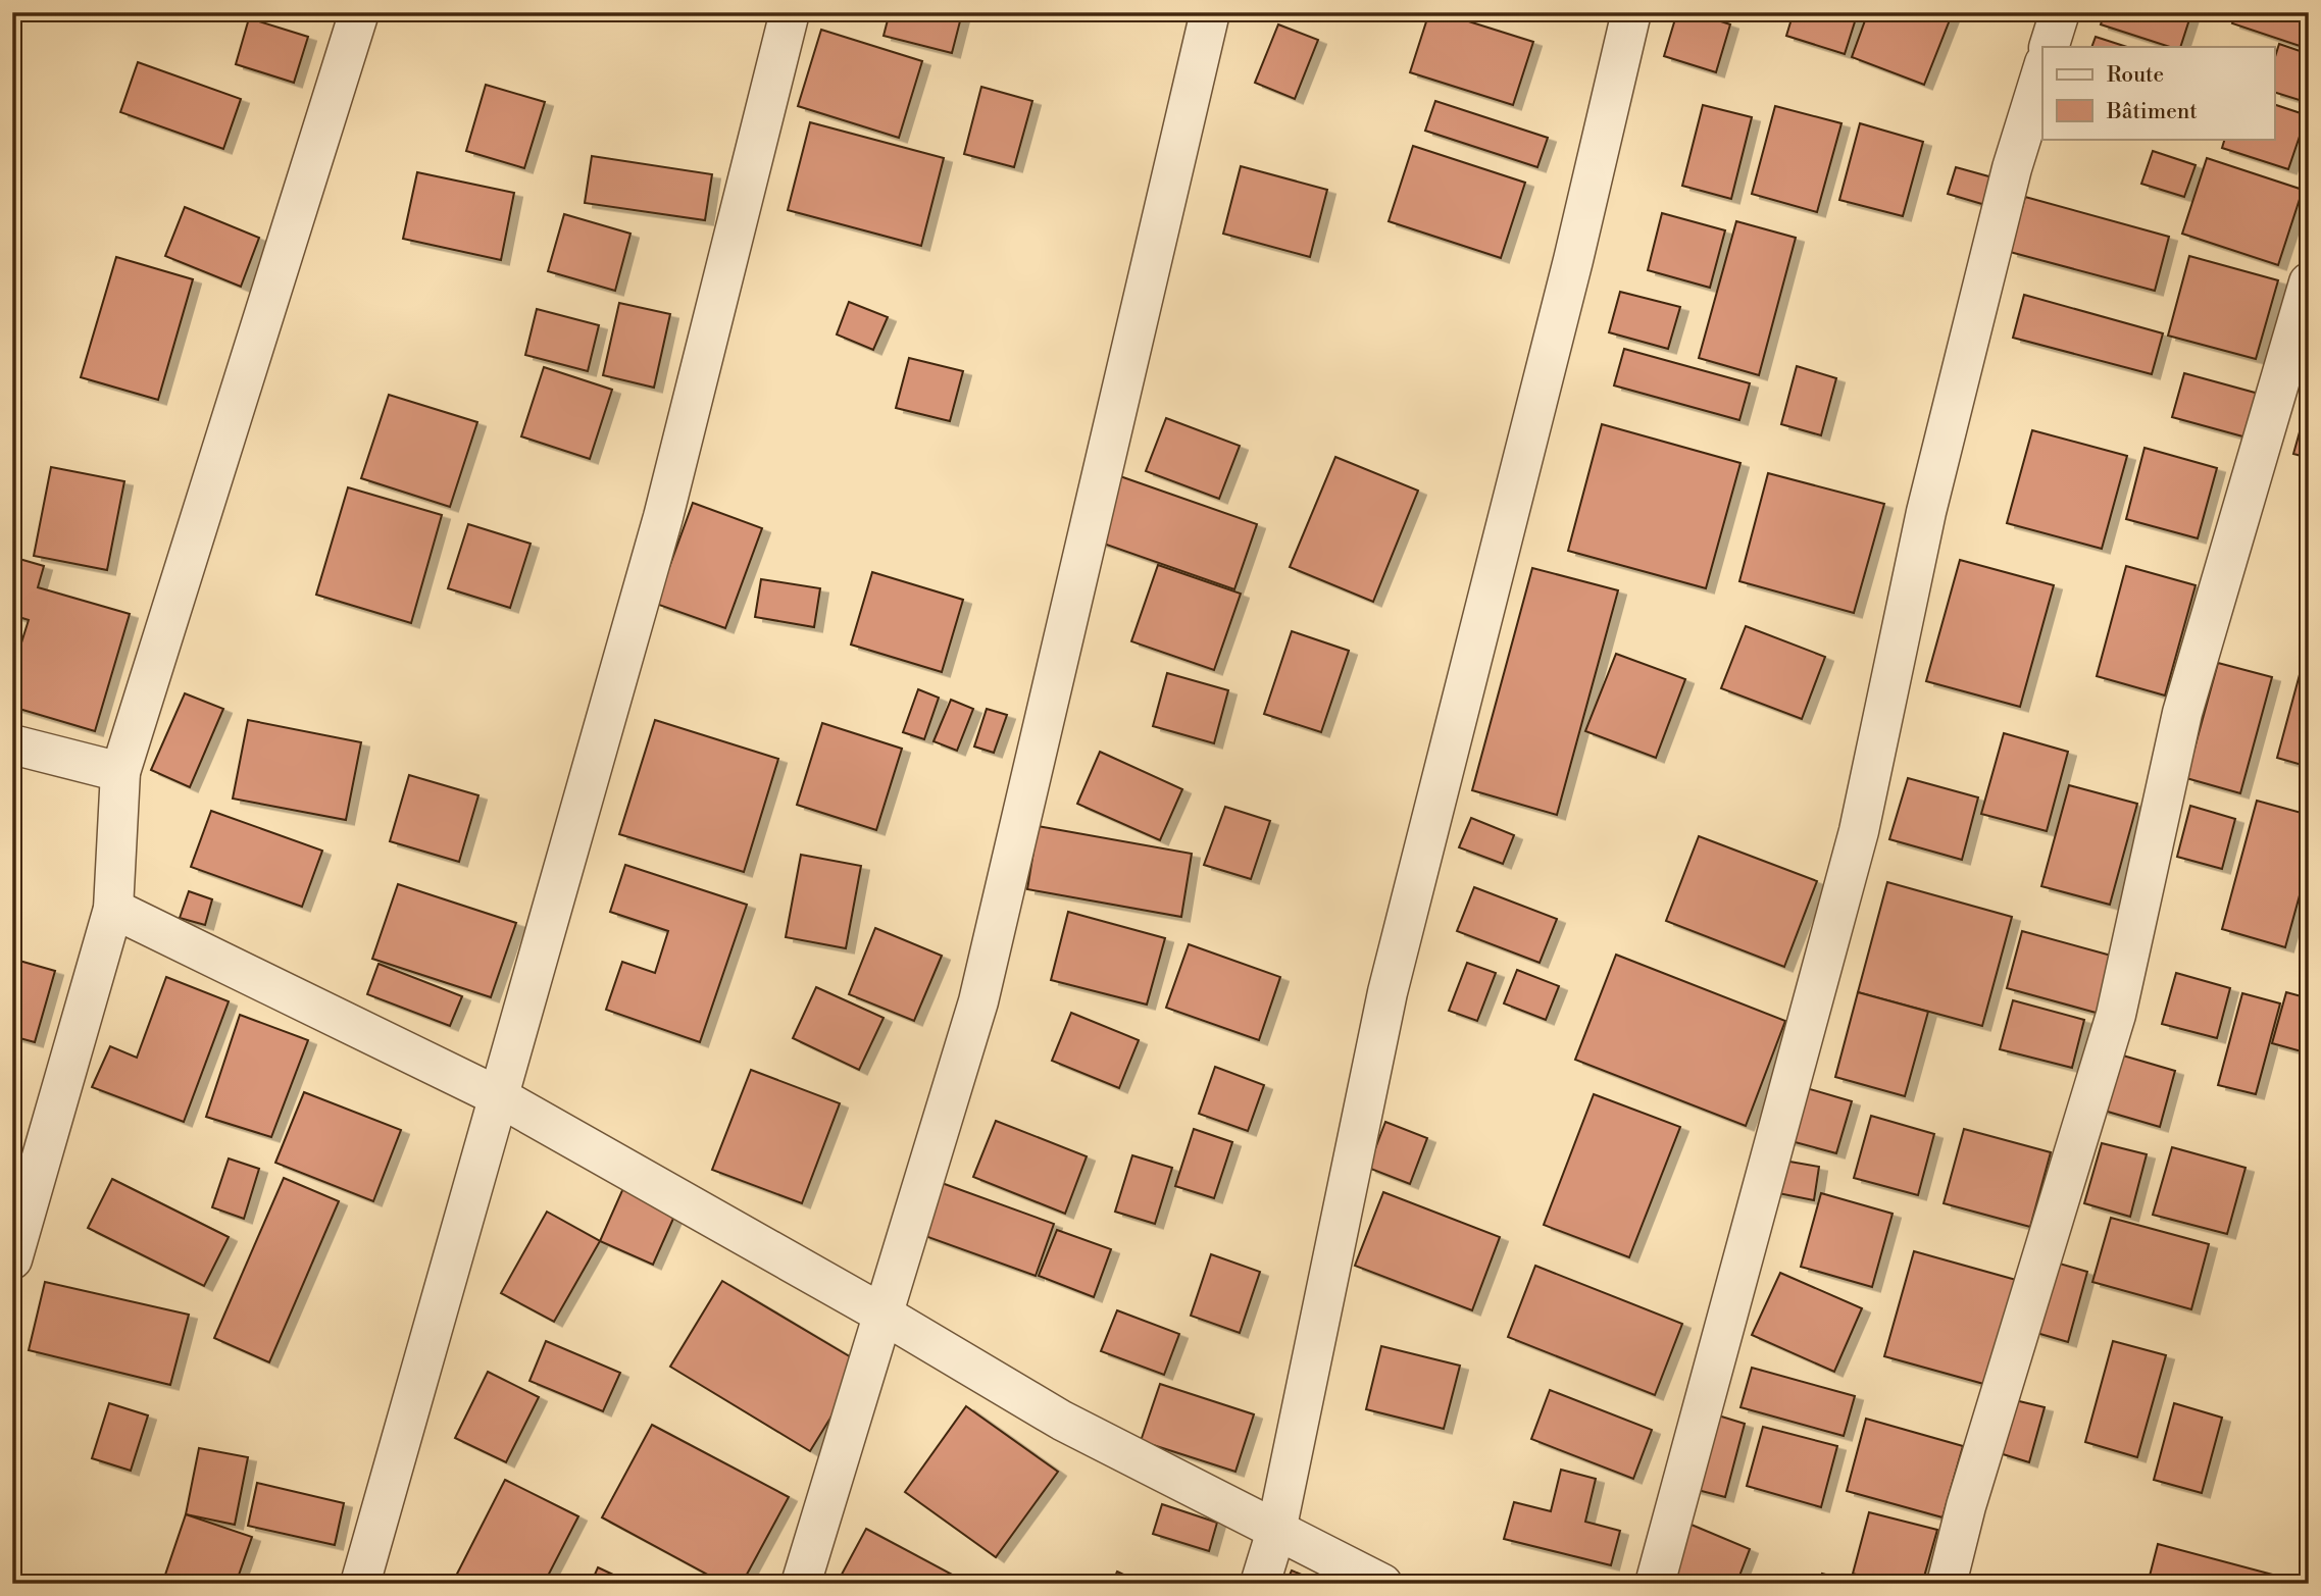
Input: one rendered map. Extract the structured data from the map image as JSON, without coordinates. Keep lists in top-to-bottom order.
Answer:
{
  "legend": ["Route", "Bâtiment"]
}
